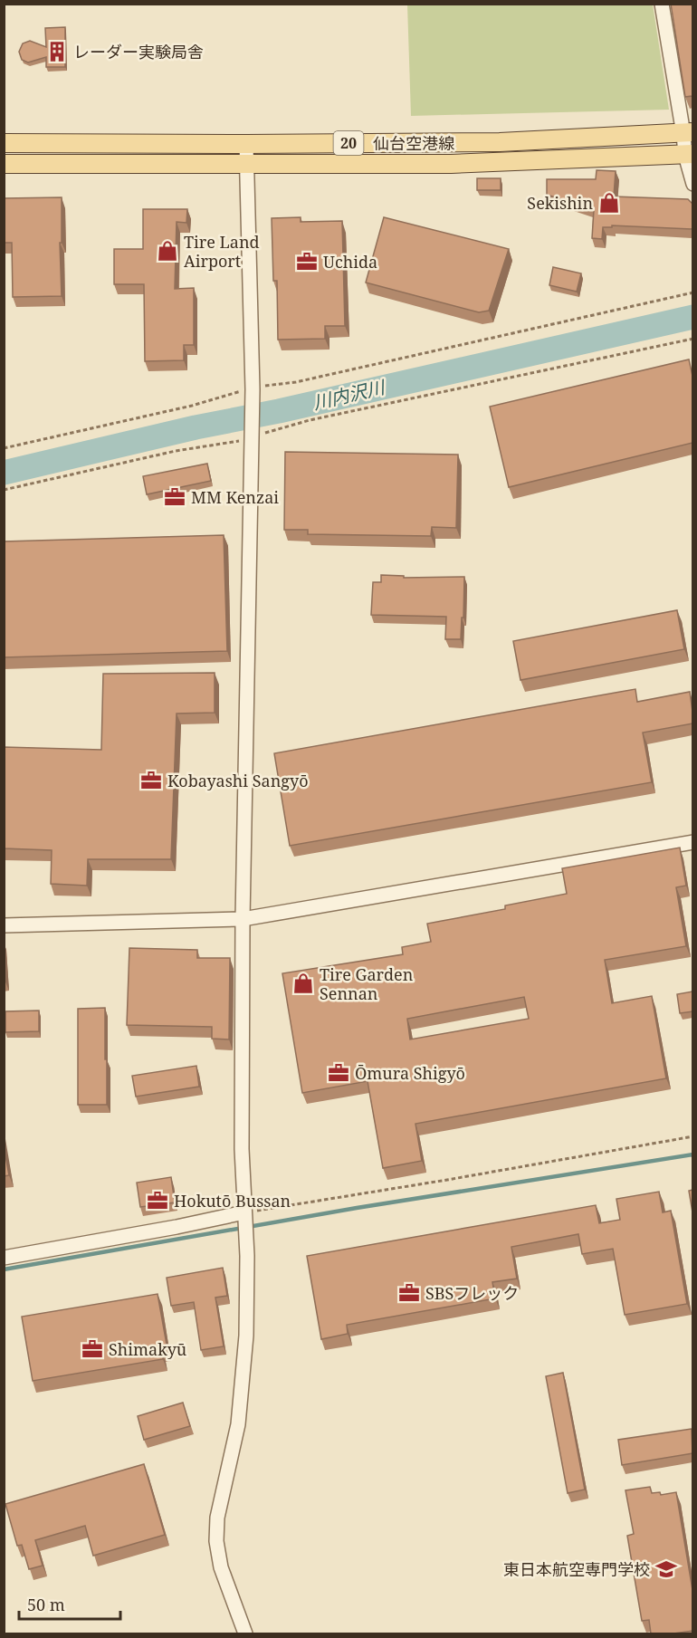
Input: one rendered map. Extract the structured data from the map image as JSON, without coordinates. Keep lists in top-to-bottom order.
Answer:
{
  "streets": {
    "main road": ["20", "仙台空港線"]
  },
  "water": ["川内沢川"],
  "places": {
    "building": ["レーダー実験局舎"],
    "shop": ["Sekishin", "Tire Land Airport", "Tire Garden Sennan"],
    "office": [
      "Uchida",
      "MM Kenzai",
      "Kobayashi Sangyō",
      "Ōmura Shigyō",
      "Hokutō Bussan",
      "SBSフレック",
      "Shimakyū"
    ],
    "school or university": ["東日本航空専門学校"]
  },
  "scale_bar": "50 m"
}
